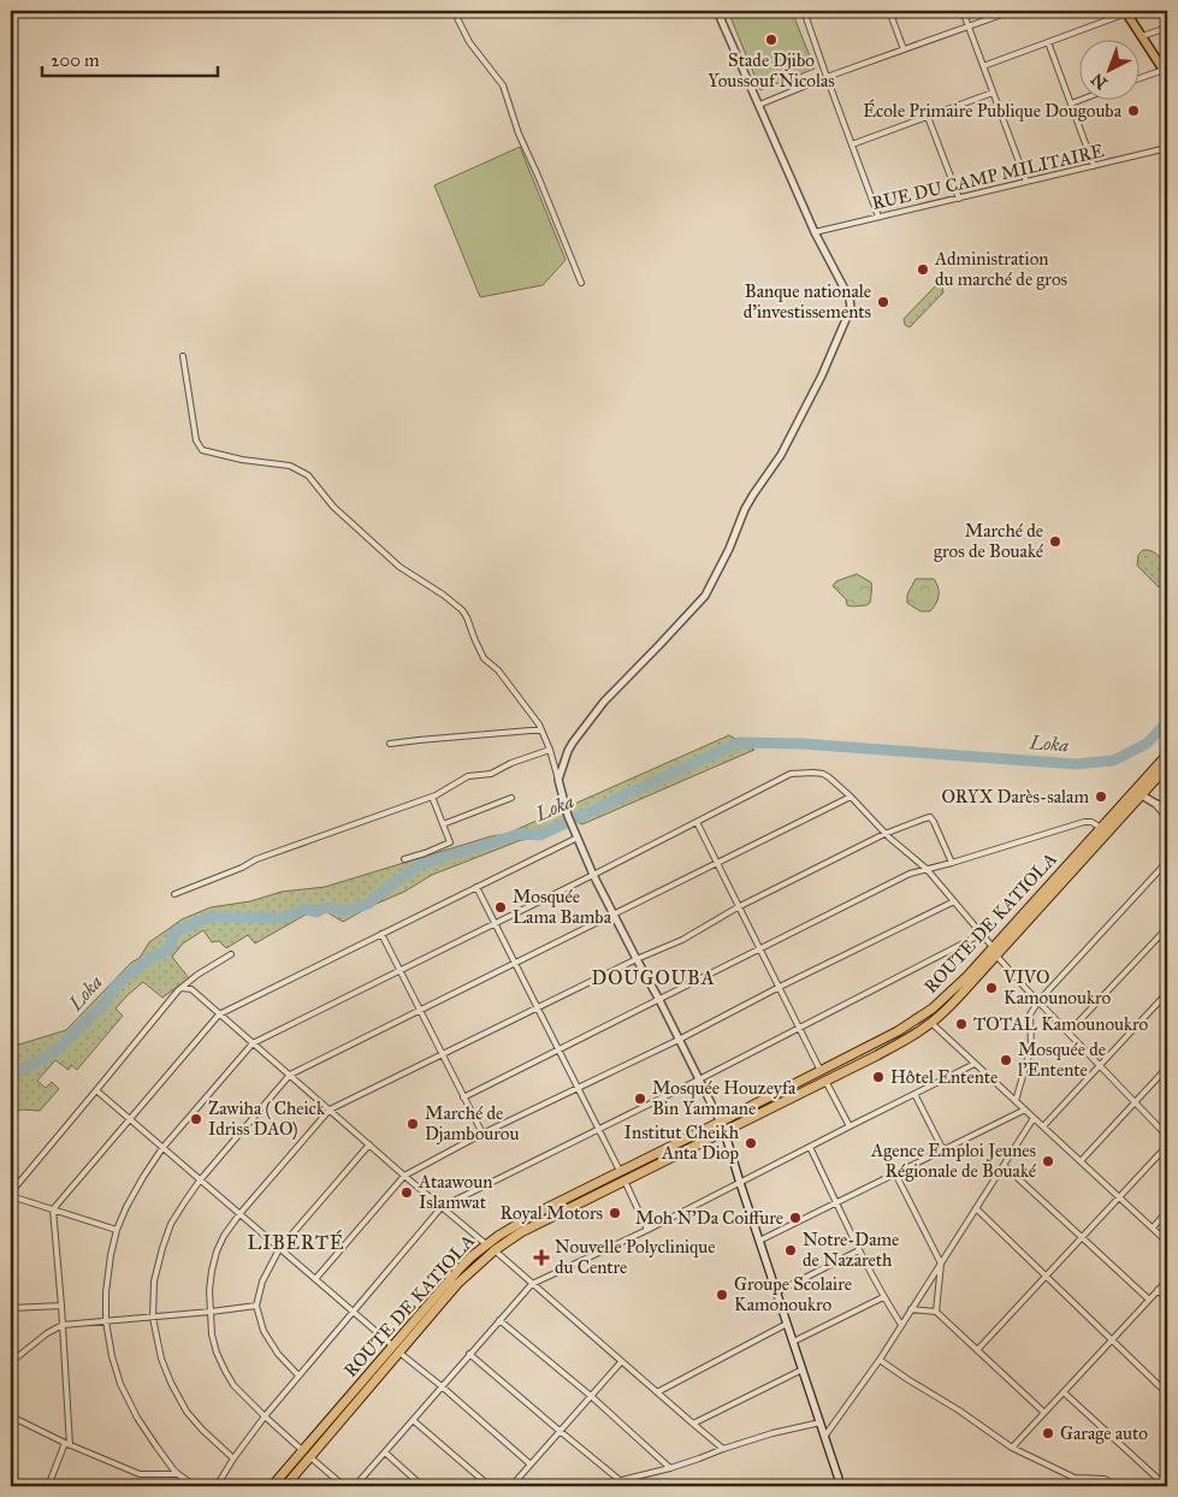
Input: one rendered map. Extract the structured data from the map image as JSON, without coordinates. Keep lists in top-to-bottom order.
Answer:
{
  "streets": {
    "highway": ["ROUTE DE KATIOLA"],
    "street": ["RUE DU CAMP MILITAIRE"]
  },
  "districts": ["DOUGOUBA", "LIBERTÉ"],
  "water": ["Loka"],
  "places": {
    "other": [
      "Stade Djibo Youssouf Nicolas",
      "École Primaire Publique Dougouba",
      "Administration du marché de gros",
      "Banque nationale d'investissements",
      "Marché de gros de Bouaké",
      "ORYX Darès-salam",
      "Mosquée Lama Bamba",
      "VIVO Kamounoukro",
      "TOTAL Kamounoukro",
      "Mosquée de l'Entente",
      "Hôtel Entente",
      "Mosquée Houzeyfa Bin Yammane",
      "Zawiha ( Cheick Idriss DAO)",
      "Marché de Djambourou",
      "Institut Cheikh Anta Diop",
      "Agence Emploi Jeunes Régionale de Bouaké",
      "Ataawoun Islamwat",
      "Royal Motors",
      "Moh N'Da Coiffure",
      "Notre-Dame de Nazareth",
      "Groupe Scolaire Kamonoukro",
      "Garage auto"
    ],
    "health": ["Nouvelle Polyclinique du Centre"]
  },
  "scale_bar": "200 m",
  "north": "bottom left"
}
